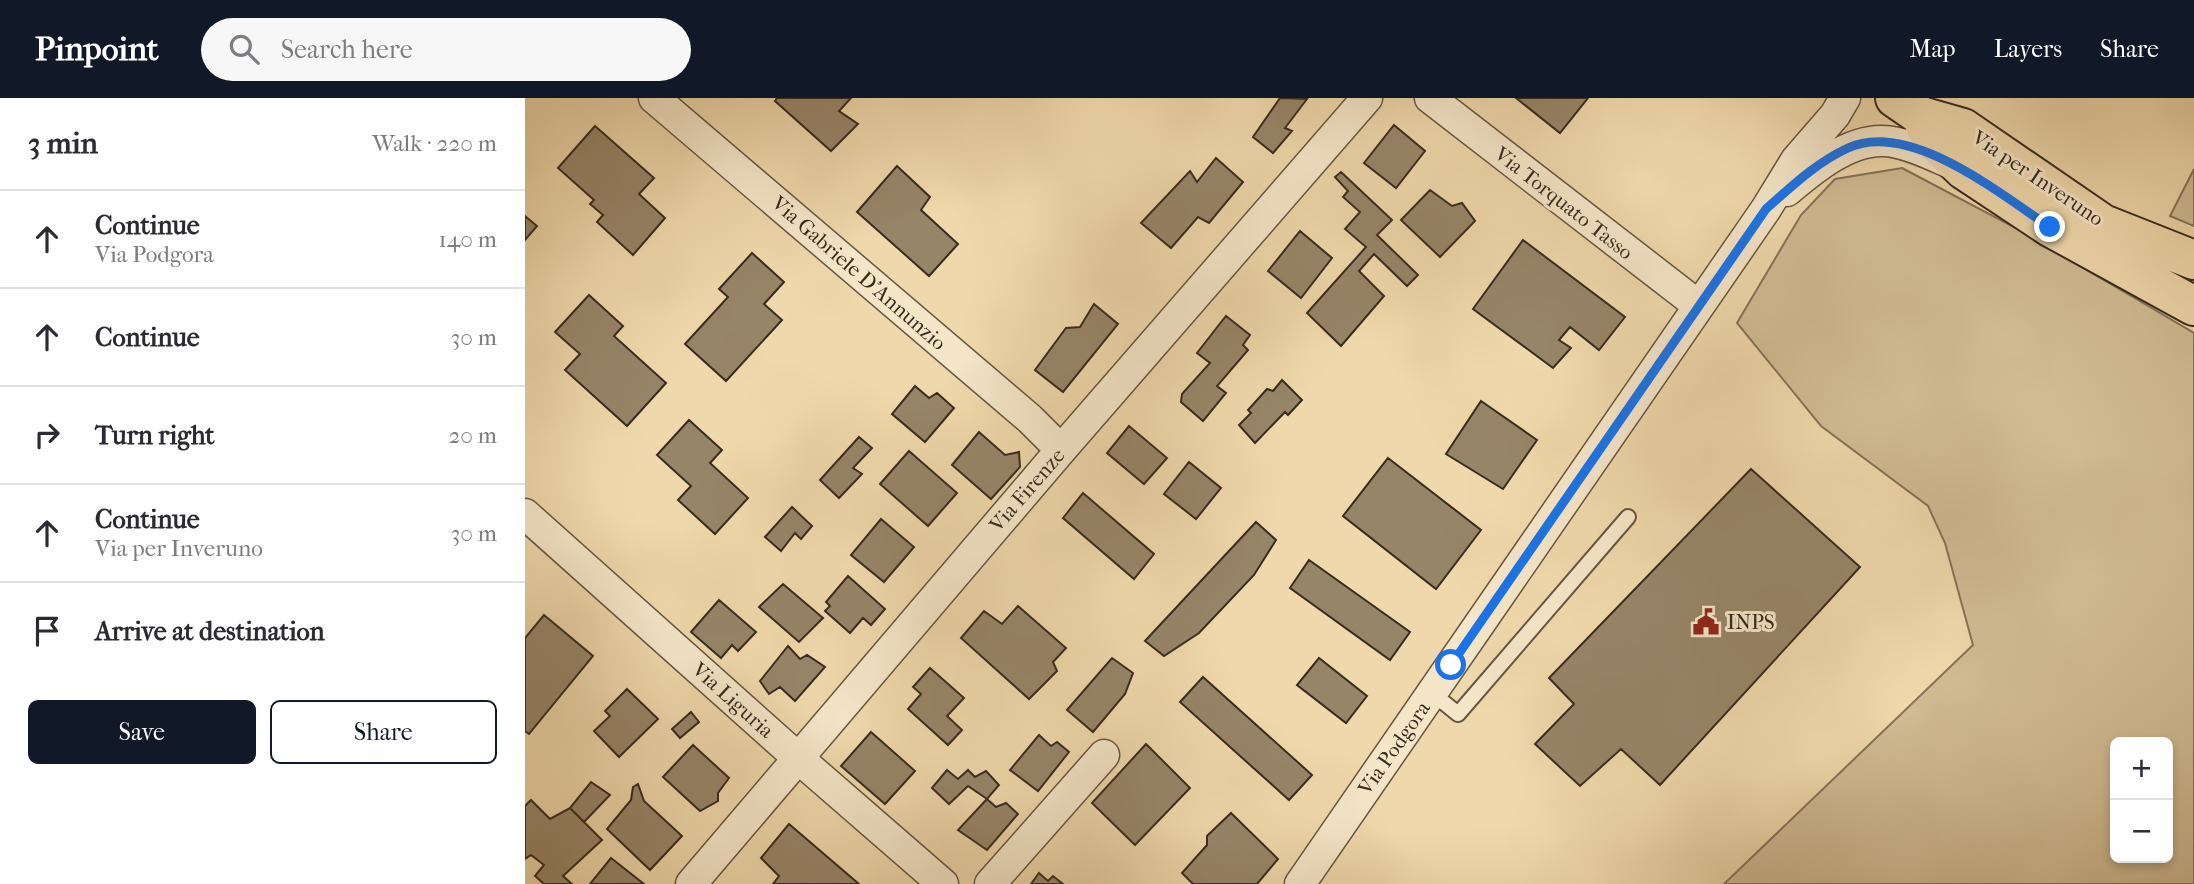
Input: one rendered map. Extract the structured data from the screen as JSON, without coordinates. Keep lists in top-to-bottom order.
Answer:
{
  "streets": {
    "main road": ["Via per Inveruno"],
    "street": [
      "Via Torquato Tasso",
      "Via Gabriele D'Annunzio",
      "Via Firenze",
      "Via Liguria",
      "Via Podgora"
    ]
  },
  "crossings": [
    ["Via Torquato Tasso", "Via Podgora"],
    ["Via Gabriele D'Annunzio", "Via Firenze"],
    ["Via Firenze", "Via Liguria"]
  ],
  "places": {
    "public building": ["INPS"]
  },
  "page": {
    "header": "Pinpoint",
    "search": "Search here",
    "nav": ["Map", "Layers", "Share"],
    "heading": ["3 min", "Walk · 220 m"],
    "list": [
      ["Continue", "Via Podgora", "140 m"],
      ["Continue", "30 m"],
      ["Turn right", "20 m"],
      ["Continue", "Via per Inveruno", "30 m"],
      "Arrive at destination"
    ],
    "buttons": ["Save", "Share"],
    "map_buttons": ["+", "−"]
  }
}
